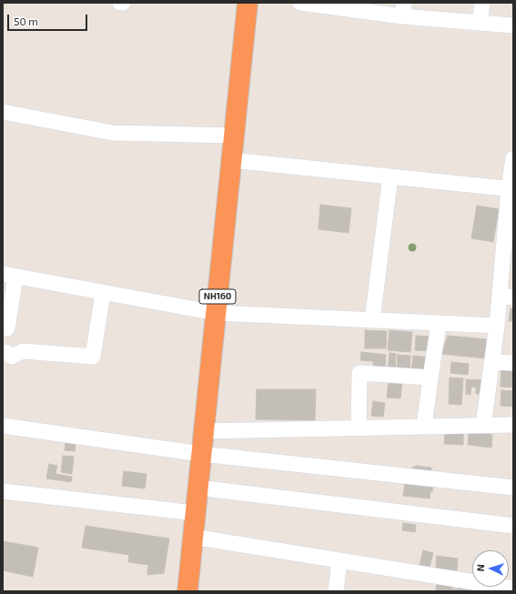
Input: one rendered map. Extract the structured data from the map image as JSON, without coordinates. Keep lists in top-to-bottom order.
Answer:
{
  "streets": {
    "highway": ["NH160"]
  },
  "scale_bar": "50 m",
  "north": "left"
}
